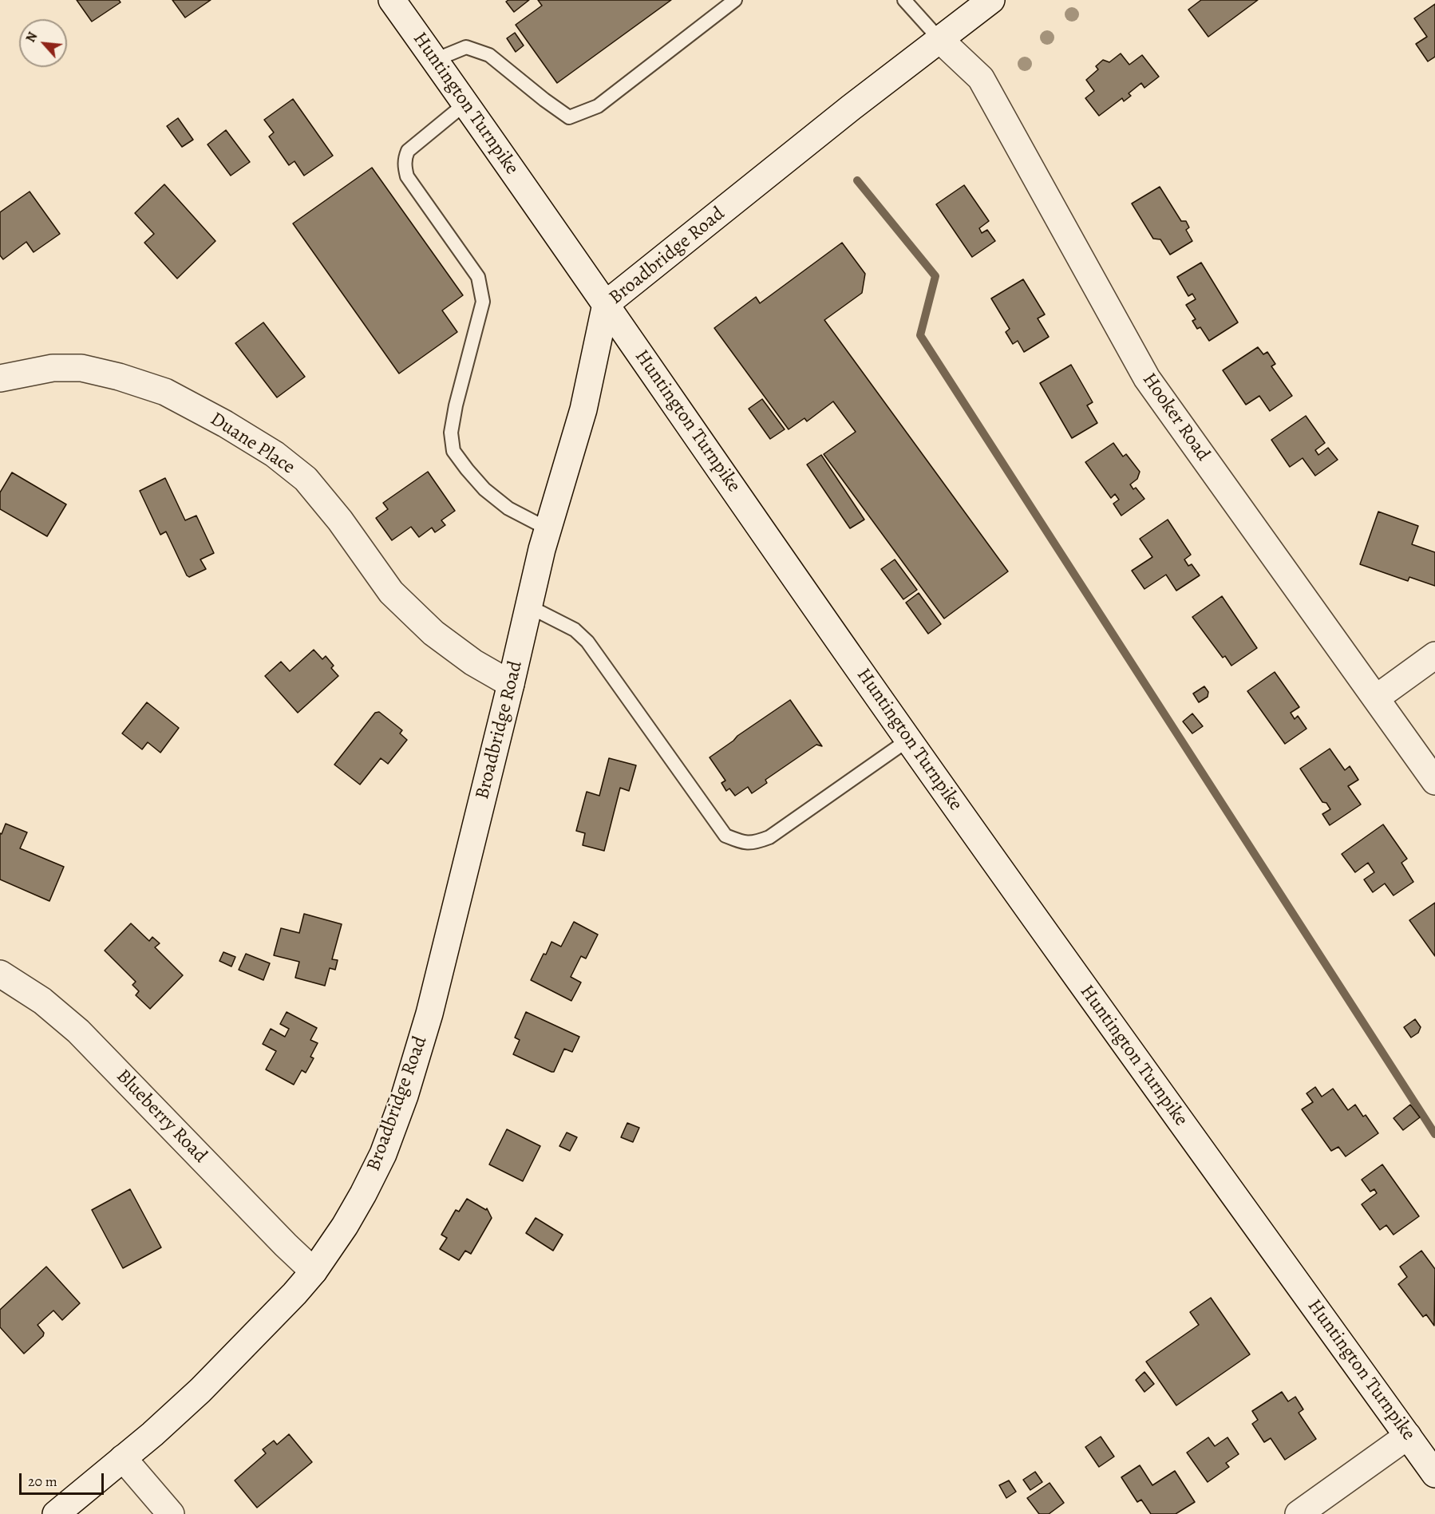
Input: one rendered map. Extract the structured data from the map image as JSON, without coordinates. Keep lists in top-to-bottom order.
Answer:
{
  "streets": {
    "main road": [
      "Huntington Turnpike",
      "Broadbridge Road",
      "Hooker Road",
      "Duane Place",
      "Blueberry Road"
    ]
  },
  "crossings": [
    ["Huntington Turnpike", "Broadbridge Road"],
    ["Broadbridge Road", "Hooker Road"],
    ["Broadbridge Road", "Duane Place"],
    ["Broadbridge Road", "Blueberry Road"]
  ],
  "scale_bar": "20 m",
  "north": "top left"
}
